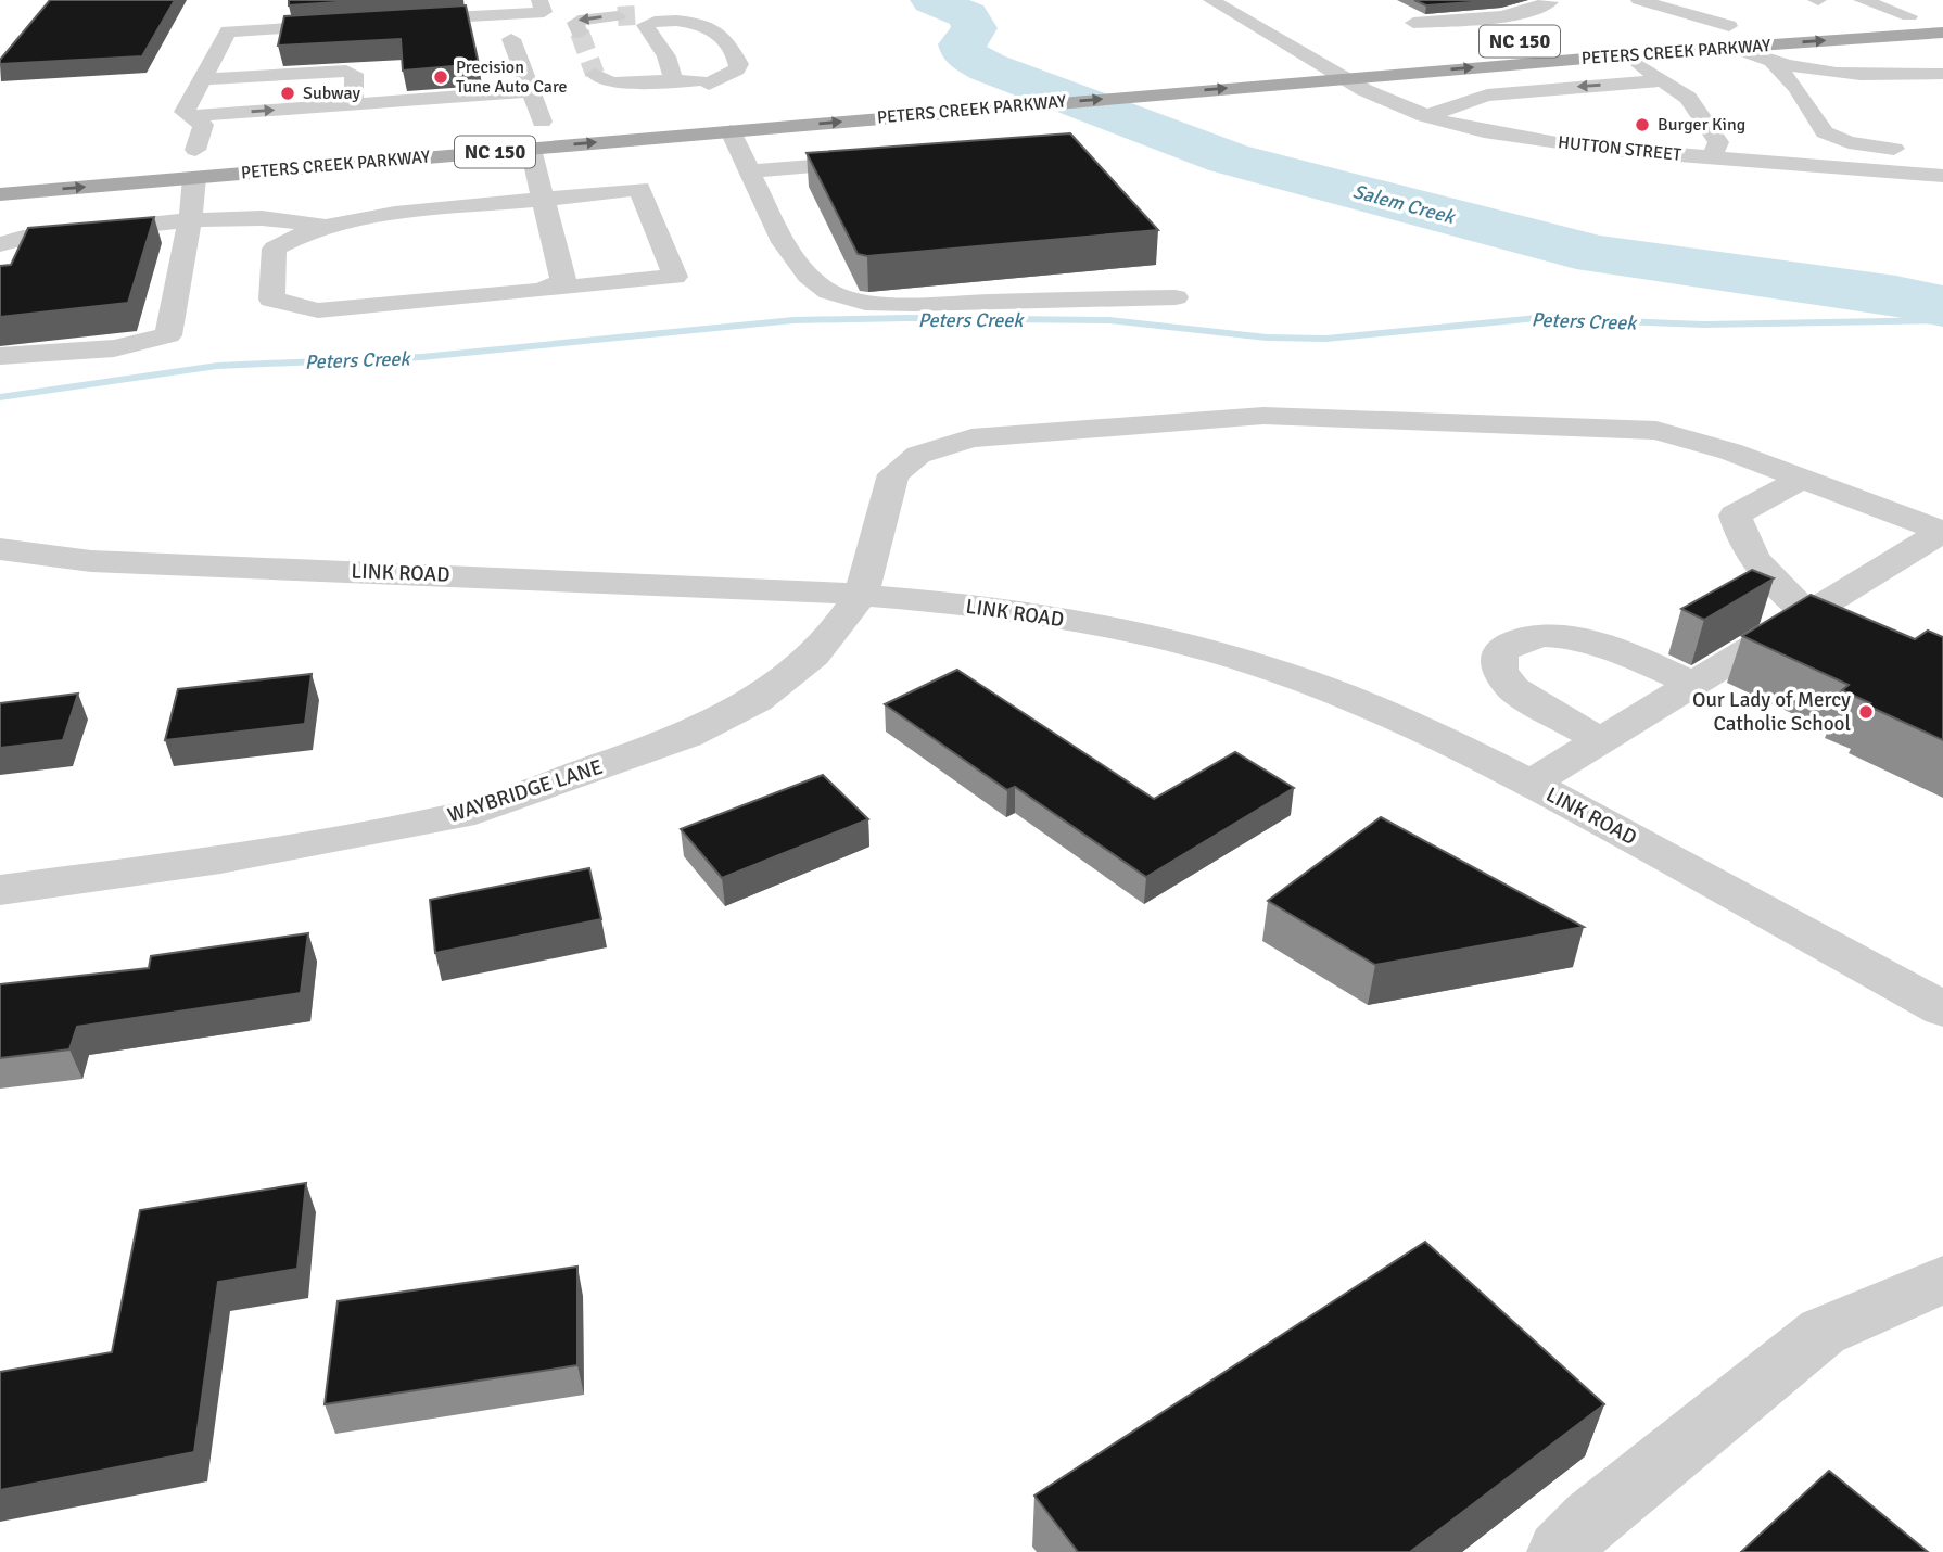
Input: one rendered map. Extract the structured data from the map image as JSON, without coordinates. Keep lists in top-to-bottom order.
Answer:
{
  "streets": {
    "main road": ["NC 150", "PETERS CREEK PARKWAY"],
    "street": ["HUTTON STREET", "LINK ROAD", "WAYBRIDGE LANE"]
  },
  "crossings": [
    ["PETERS CREEK PARKWAY", "HUTTON STREET"],
    ["LINK ROAD", "WAYBRIDGE LANE"]
  ],
  "one_way": ["PETERS CREEK PARKWAY"],
  "water": ["Salem Creek", "Peters Creek"],
  "places": [
    "Precision Tune Auto Care",
    "Subway",
    "Burger King",
    "Our Lady of Mercy Catholic School"
  ]
}
